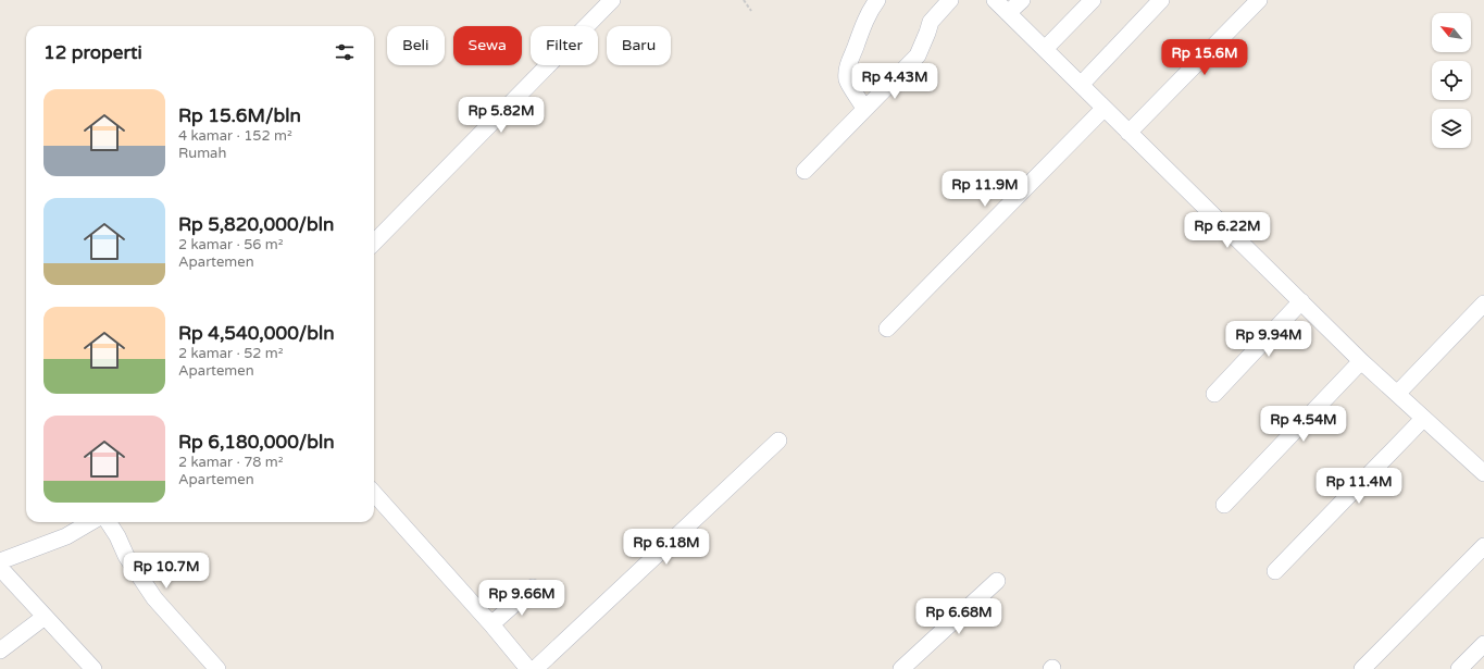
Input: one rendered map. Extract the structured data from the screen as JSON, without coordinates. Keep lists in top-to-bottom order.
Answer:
{
  "north": "top left",
  "page": {
    "chip": [
      "Beli",
      "Sewa",
      "Filter",
      "Baru"
    ],
    "heading": "12 properti",
    "price": [
      "Rp 15.6M",
      "Rp 4.43M",
      "Rp 5.82M",
      "Rp 11.9M",
      "Rp 6.22M",
      "Rp 9.94M",
      "Rp 4.54M",
      "Rp 11.4M",
      "Rp 6.18M",
      "Rp 10.7M",
      "Rp 9.66M",
      "Rp 6.68M"
    ],
    "list": [
      {
        "name": "Rp 15.6M/bln",
        "note": "4 kamar · 152 m² · Rumah"
      },
      {
        "name": "Rp 5,820,000/bln",
        "note": "2 kamar · 56 m² · Apartemen"
      },
      {
        "name": "Rp 4,540,000/bln",
        "note": "2 kamar · 52 m² · Apartemen"
      },
      {
        "name": "Rp 6,180,000/bln",
        "note": "2 kamar · 78 m² · Apartemen"
      }
    ]
  }
}
